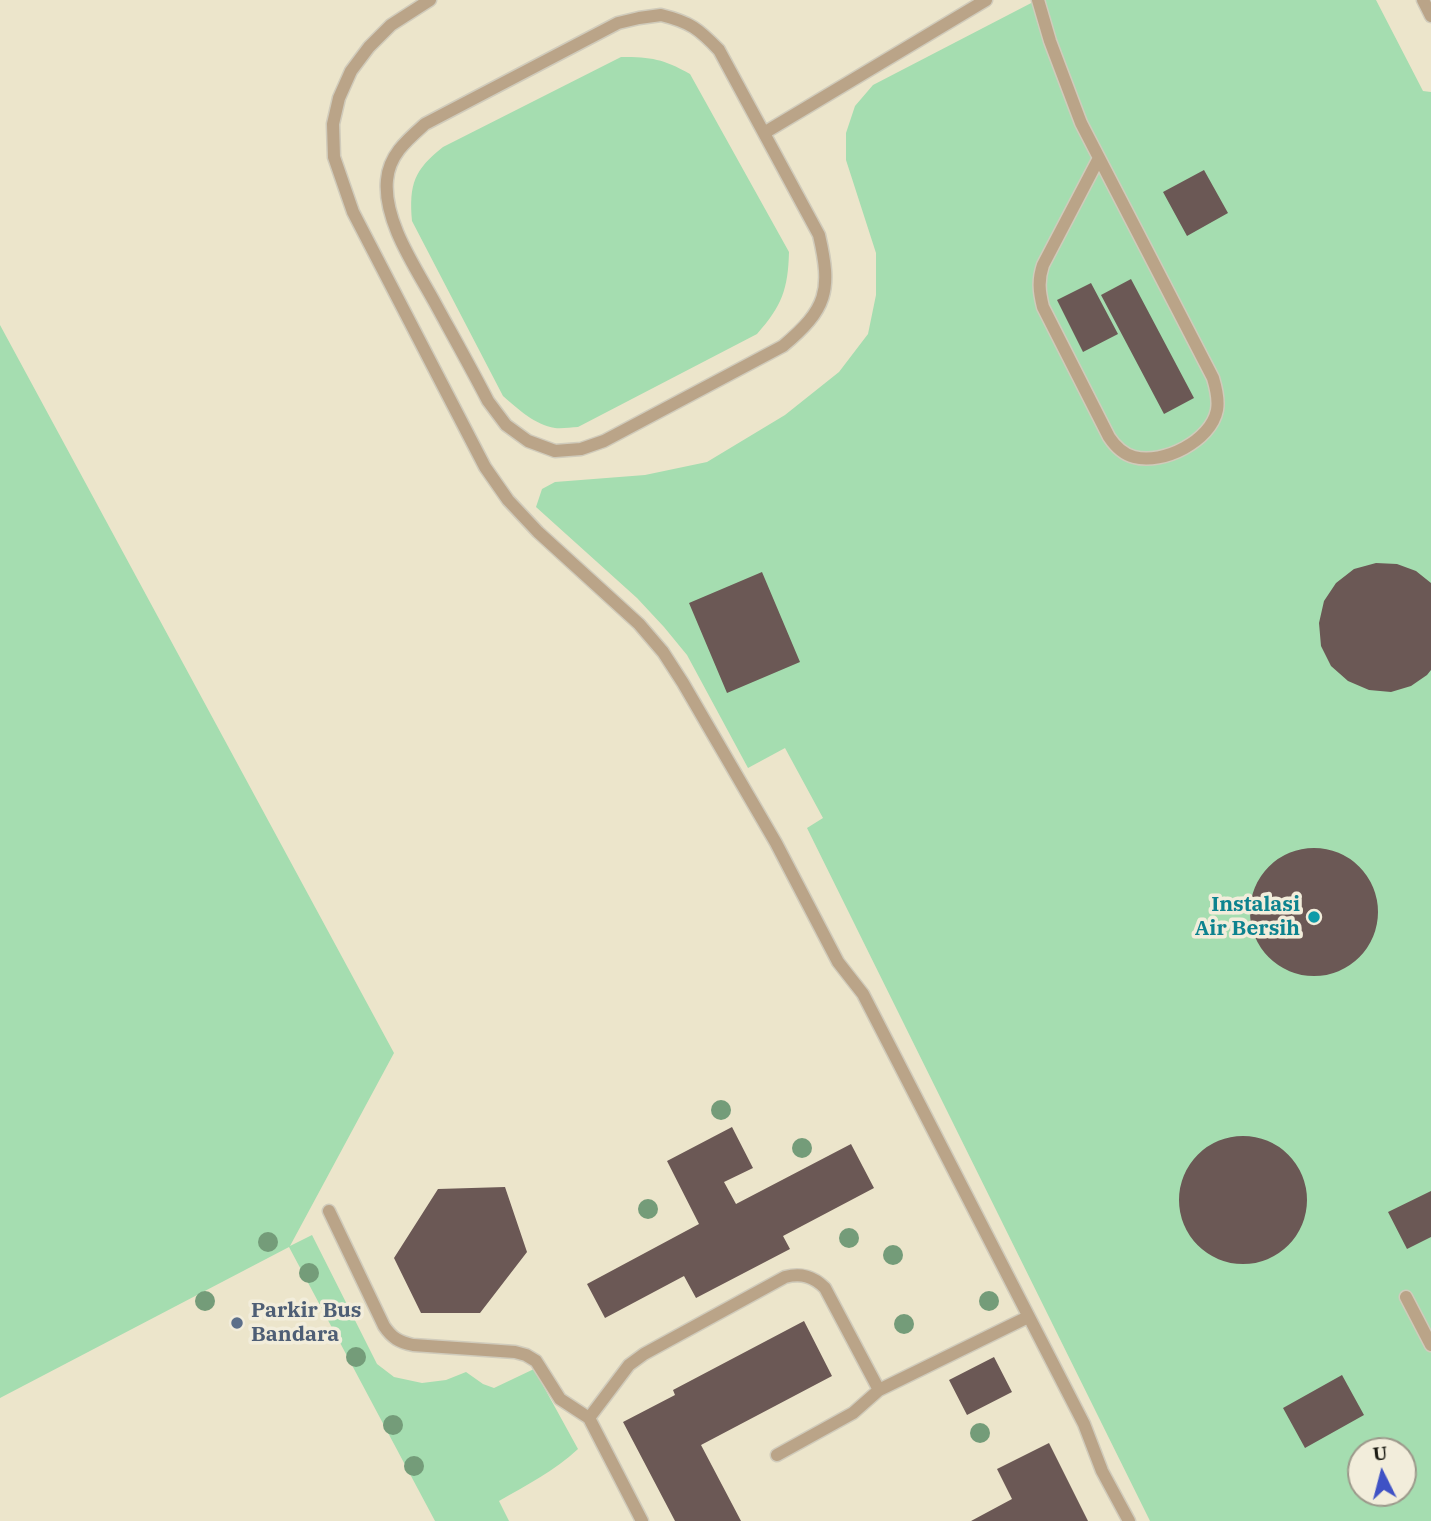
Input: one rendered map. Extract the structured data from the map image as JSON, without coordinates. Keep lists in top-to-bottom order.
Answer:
{
  "places": ["Instalasi Air Bersih", "Parkir Bus Bandara"],
  "north": "top"
}
